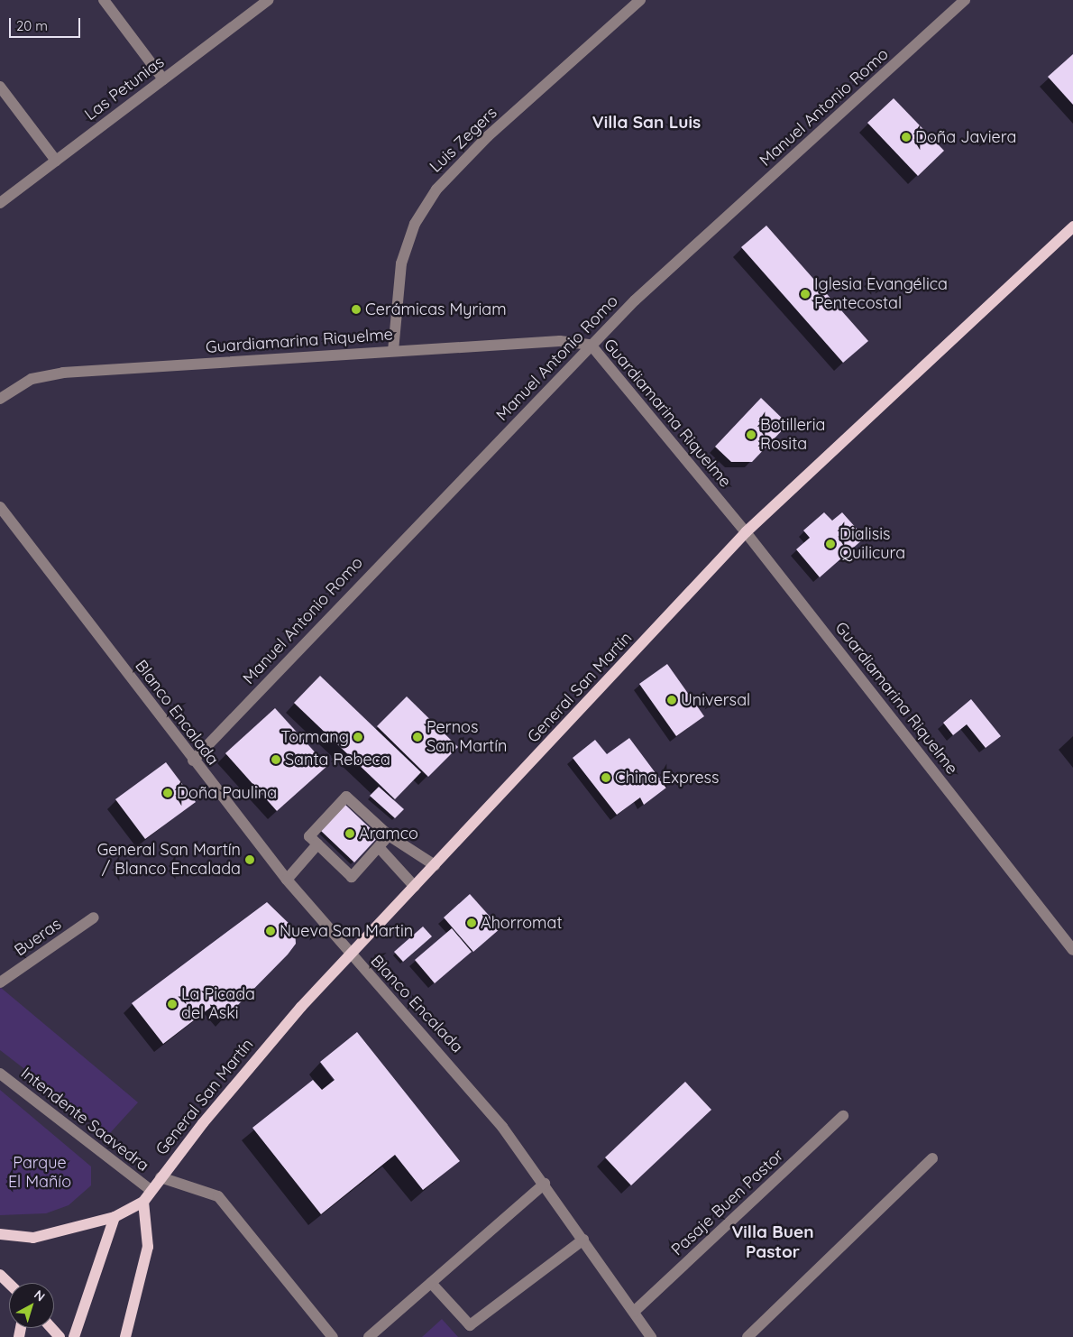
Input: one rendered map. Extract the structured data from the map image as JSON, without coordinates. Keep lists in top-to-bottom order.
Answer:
{
  "streets": {
    "main road": ["General San Martín"],
    "street": [
      "Las Petunias",
      "Manuel Antonio Romo",
      "Luis Zegers",
      "Guardiamarina Riquelme",
      "Blanco Encalada",
      "Bueras",
      "Intendente Saavedra",
      "Pasaje Buen Pastor"
    ]
  },
  "crossings": [
    ["Manuel Antonio Romo", "Guardiamarina Riquelme"],
    ["Manuel Antonio Romo", "Blanco Encalada"],
    ["Luis Zegers", "Guardiamarina Riquelme"],
    ["Guardiamarina Riquelme", "General San Martín"],
    ["General San Martín", "Blanco Encalada"],
    ["General San Martín", "Intendente Saavedra"],
    ["Blanco Encalada", "Pasaje Buen Pastor"]
  ],
  "districts": ["Villa San Luis", "Villa Buen Pastor"],
  "parks": ["Parque El Mañío"],
  "places": [
    "Doña Javiera",
    "Iglesia Evangélica Pentecostal",
    "Cerámicas Myriam",
    "Botilleria Rosita",
    "Dialisis Quilicura",
    "Universal",
    "Tormang",
    "Pernos San Martín",
    "Santa Rebeca",
    "China Express",
    "Doña Paulina",
    "Aramco",
    "General San Martín / Blanco Encalada",
    "Ahorromat",
    "Nueva San Martin",
    "La Picada del Aski"
  ],
  "scale_bar": "20 m",
  "north": "top right"
}
